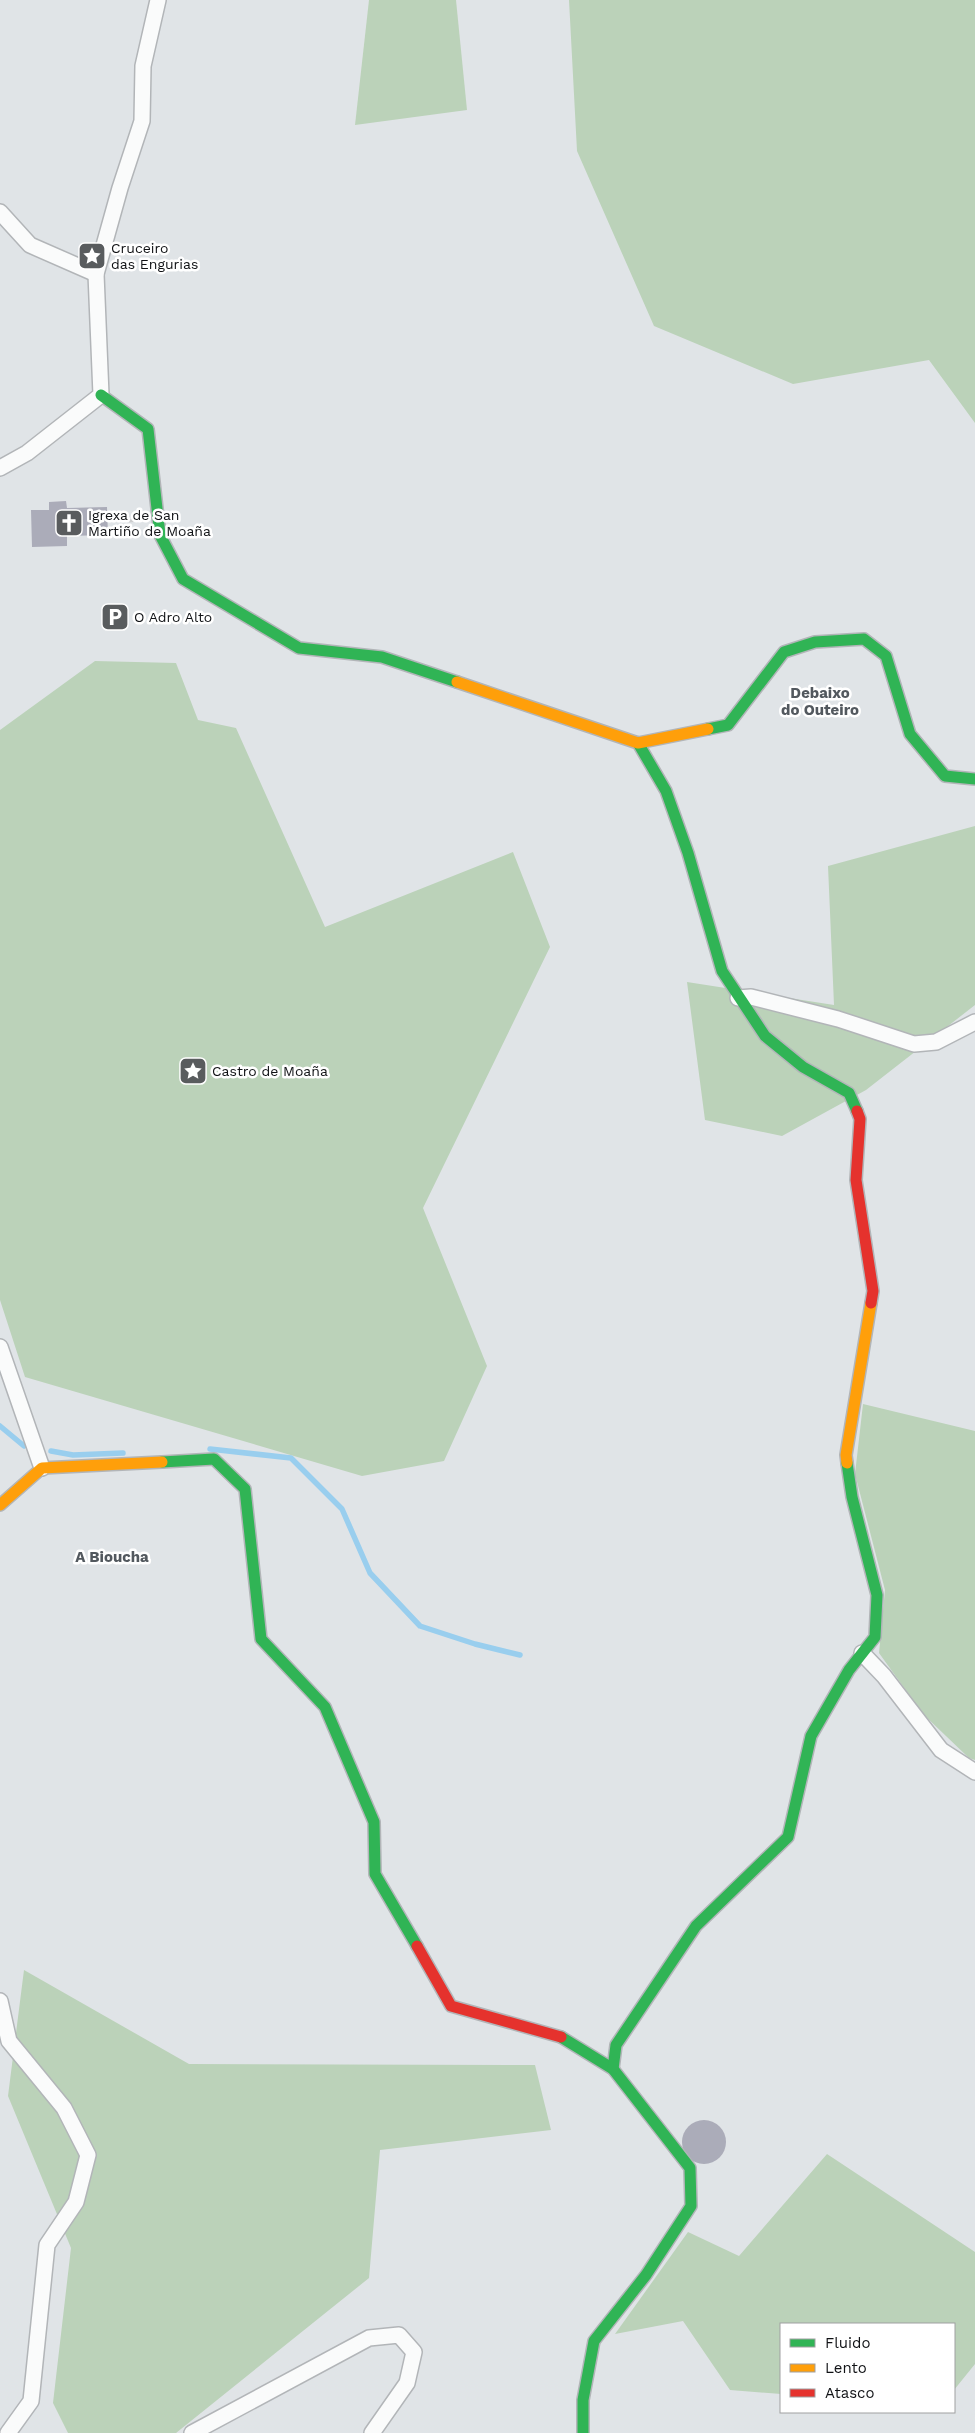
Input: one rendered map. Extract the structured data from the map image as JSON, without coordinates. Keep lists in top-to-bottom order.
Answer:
{
  "districts": ["Debaixo do Outeiro", "A Bioucha"],
  "places": {
    "place": ["Cruceiro das Engurias", "Castro de Moaña"],
    "church": ["Igrexa de San Martiño de Moaña"],
    "parking": ["O Adro Alto"]
  },
  "legend": ["Fluido", "Lento", "Atasco"]
}
